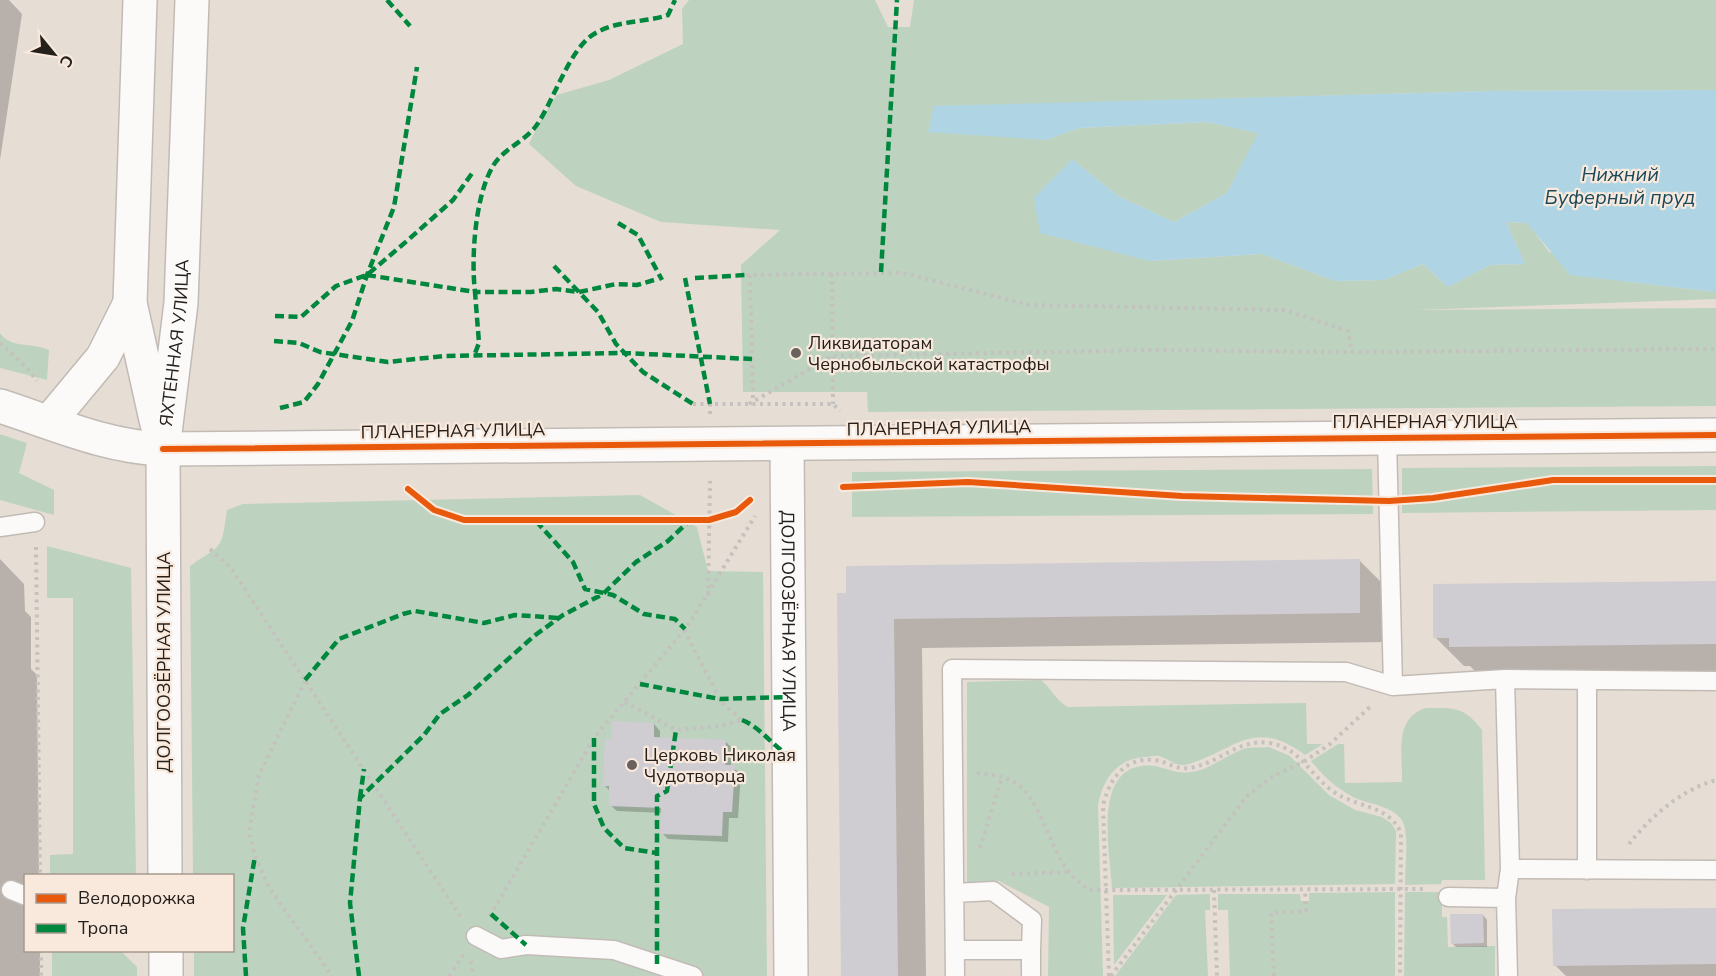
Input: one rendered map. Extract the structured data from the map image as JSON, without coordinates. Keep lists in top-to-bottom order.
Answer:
{
  "streets": {
    "street": ["ЯХТЕННАЯ УЛИЦА", "ПЛАНЕРНАЯ УЛИЦА", "ДОЛГООЗЁРНАЯ УЛИЦА"]
  },
  "crossings": [
    ["ЯХТЕННАЯ УЛИЦА", "ПЛАНЕРНАЯ УЛИЦА"],
    ["ЯХТЕННАЯ УЛИЦА", "ДОЛГООЗЁРНАЯ УЛИЦА"],
    ["ПЛАНЕРНАЯ УЛИЦА", "ДОЛГООЗЁРНАЯ УЛИЦА"]
  ],
  "water": ["Нижний Буферный пруд"],
  "places": ["Ликвидаторам Чернобыльской катастрофы", "Церковь Николая Чудотворца"],
  "legend": ["Велодорожка", "Тропа"],
  "north": "bottom right"
}
